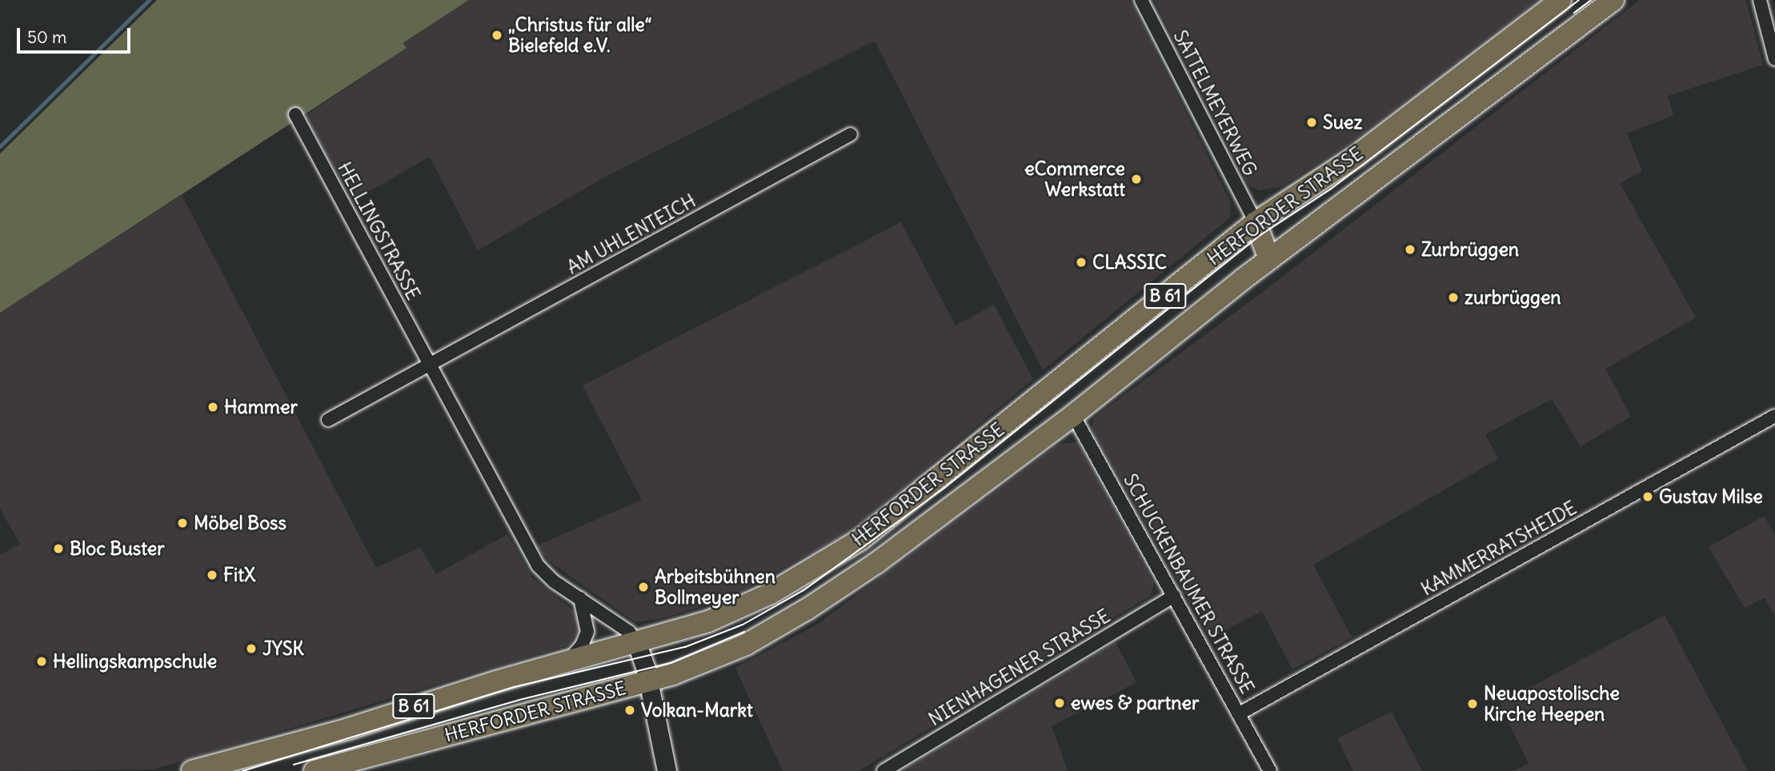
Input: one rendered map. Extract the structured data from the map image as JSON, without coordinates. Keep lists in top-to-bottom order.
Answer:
{
  "streets": {
    "main road": ["HERFORDER STRASSE", "B 61"],
    "street": [
      "SATTELMEYERWEG",
      "HELLINGSTRASSE",
      "AM UHLENTEICH",
      "KAMMERRATSHEIDE",
      "SCHUCKENBAUMER STRASSE",
      "NIENHAGENER STRASSE"
    ]
  },
  "crossings": [
    ["SATTELMEYERWEG", "HERFORDER STRASSE"],
    ["HERFORDER STRASSE", "HELLINGSTRASSE"],
    ["HERFORDER STRASSE", "SCHUCKENBAUMER STRASSE"],
    ["HELLINGSTRASSE", "AM UHLENTEICH"],
    ["KAMMERRATSHEIDE", "SCHUCKENBAUMER STRASSE"],
    ["SCHUCKENBAUMER STRASSE", "NIENHAGENER STRASSE"]
  ],
  "places": [
    "„Christus für alle“ Bielefeld e.V.",
    "Suez",
    "eCommerce Werkstatt",
    "Zurbrüggen",
    "CLASSIC",
    "zurbrüggen",
    "Hammer",
    "Gustav Milse",
    "Möbel Boss",
    "Bloc Buster",
    "FitX",
    "Arbeitsbühnen Bollmeyer",
    "JYSK",
    "Hellingskampschule",
    "ewes & partner",
    "Neuapostolische Kirche Heepen",
    "Volkan-Markt"
  ],
  "scale_bar": "50 m"
}
